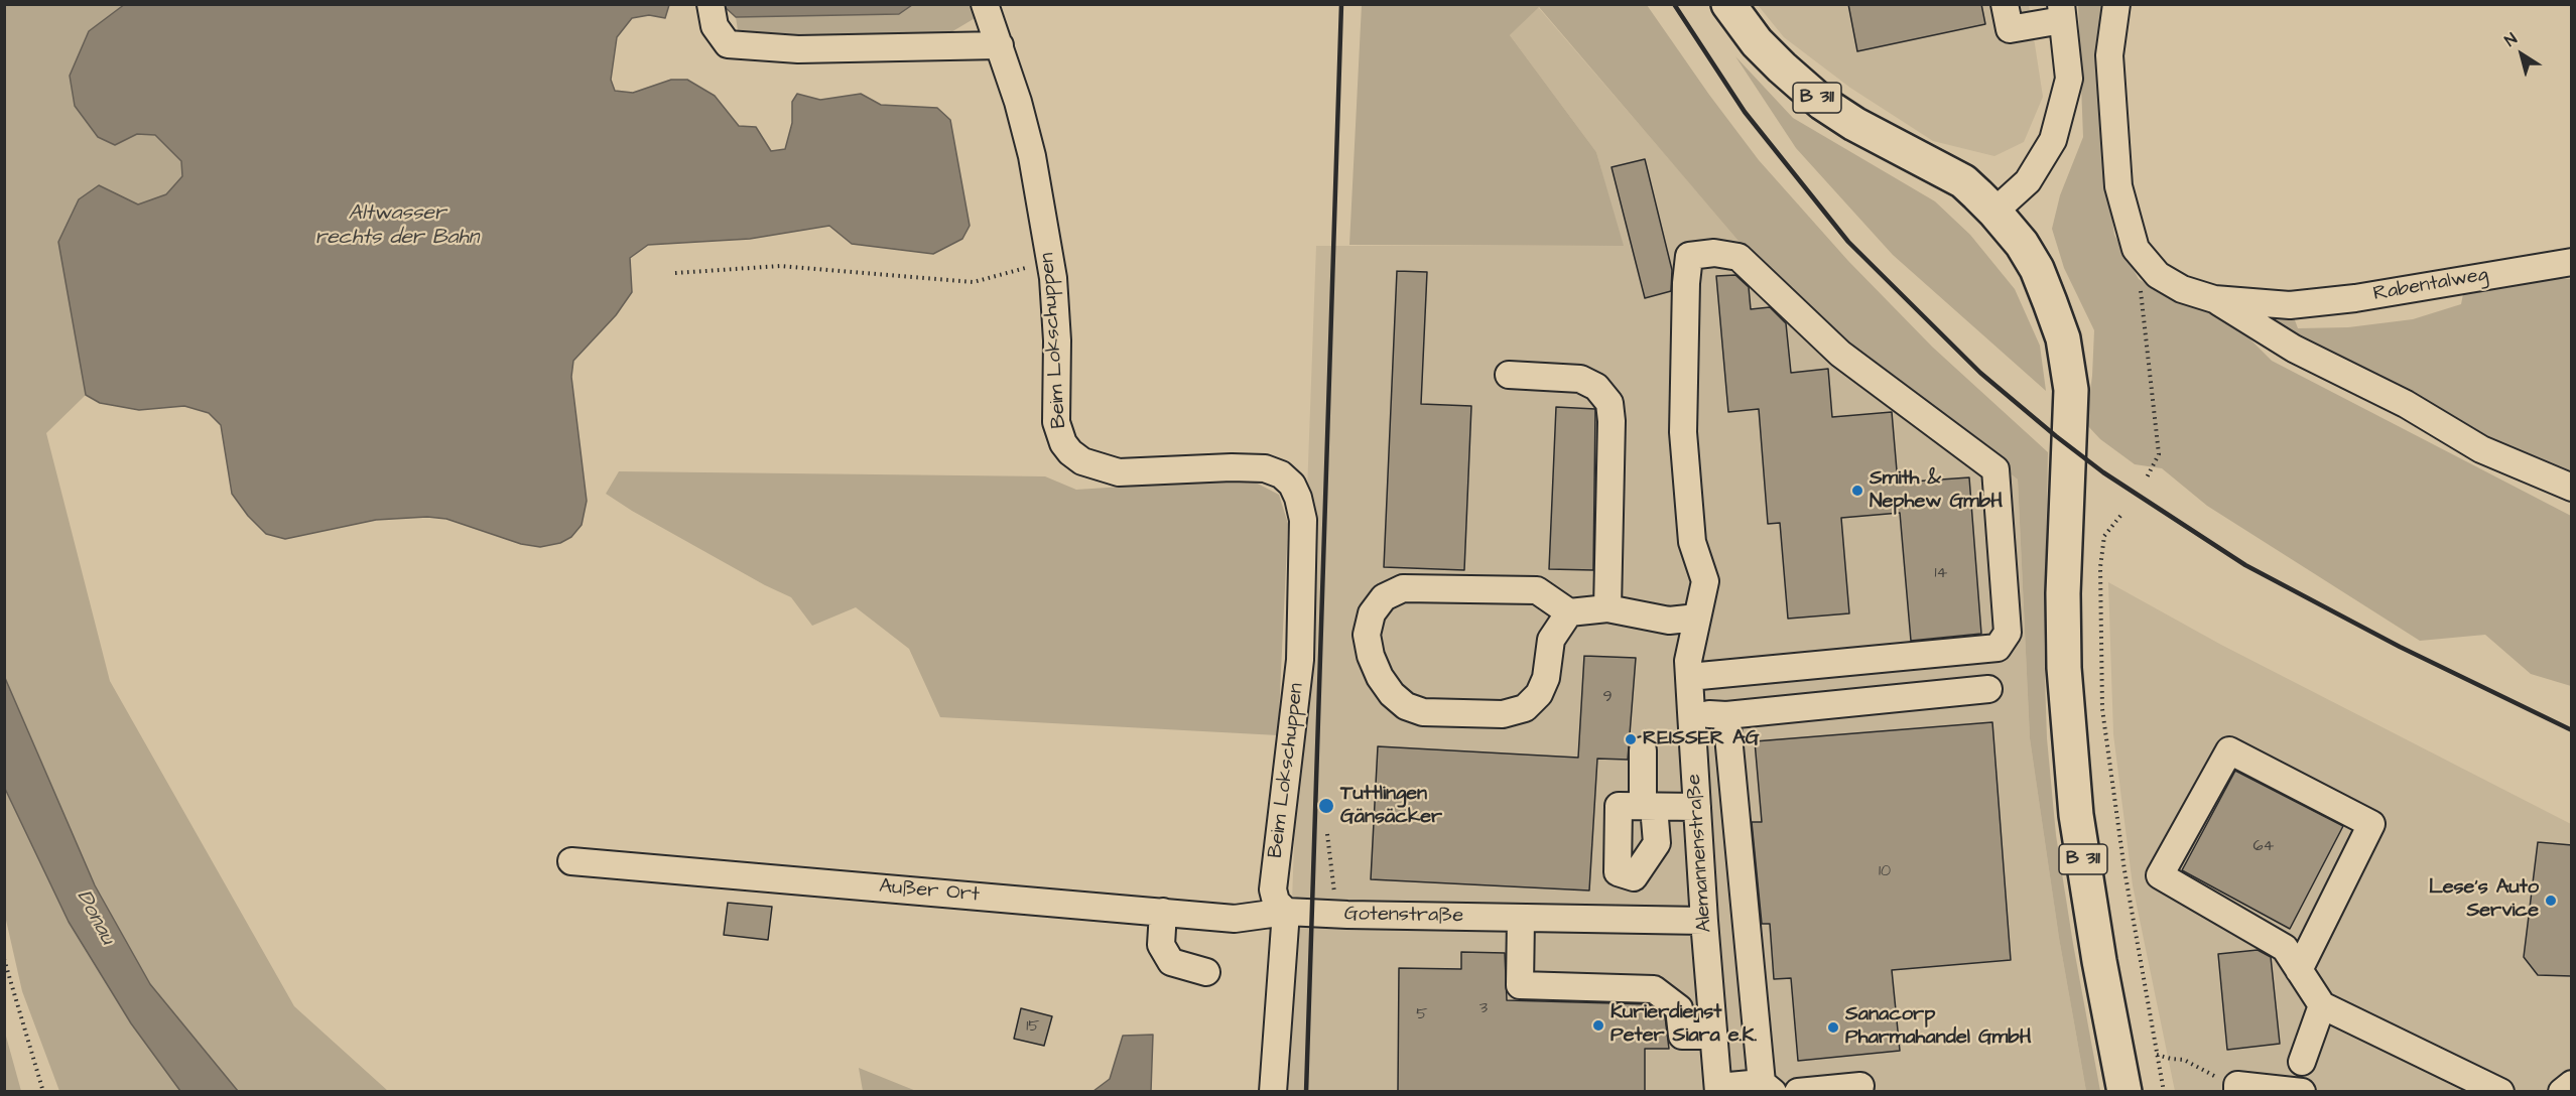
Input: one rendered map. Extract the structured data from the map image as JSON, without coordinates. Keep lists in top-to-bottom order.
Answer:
{
  "streets": {
    "main road": ["B 311"],
    "street": [
      "Rabentalweg",
      "Beim Lokschuppen",
      "Alemannenstraße",
      "Außer Ort",
      "Gotenstraße"
    ]
  },
  "crossings": [
    ["Beim Lokschuppen", "Außer Ort"],
    ["Beim Lokschuppen", "Gotenstraße"],
    ["Alemannenstraße", "Gotenstraße"],
    ["Außer Ort", "Gotenstraße"]
  ],
  "water": ["Altwasser rechts der Bahn", "Donau"],
  "places": [
    "Smith & Nephew GmbH",
    "REISSER AG",
    "Tuttlingen Gänsäcker",
    "Lese's Auto Service",
    "Kurierdienst Peter Siara e.K.",
    "Sanacorp Pharmahandel GmbH"
  ],
  "house_numbers": [
    "14",
    "9",
    "64",
    "10",
    "3",
    "5",
    "15"
  ],
  "north": "top left"
}
